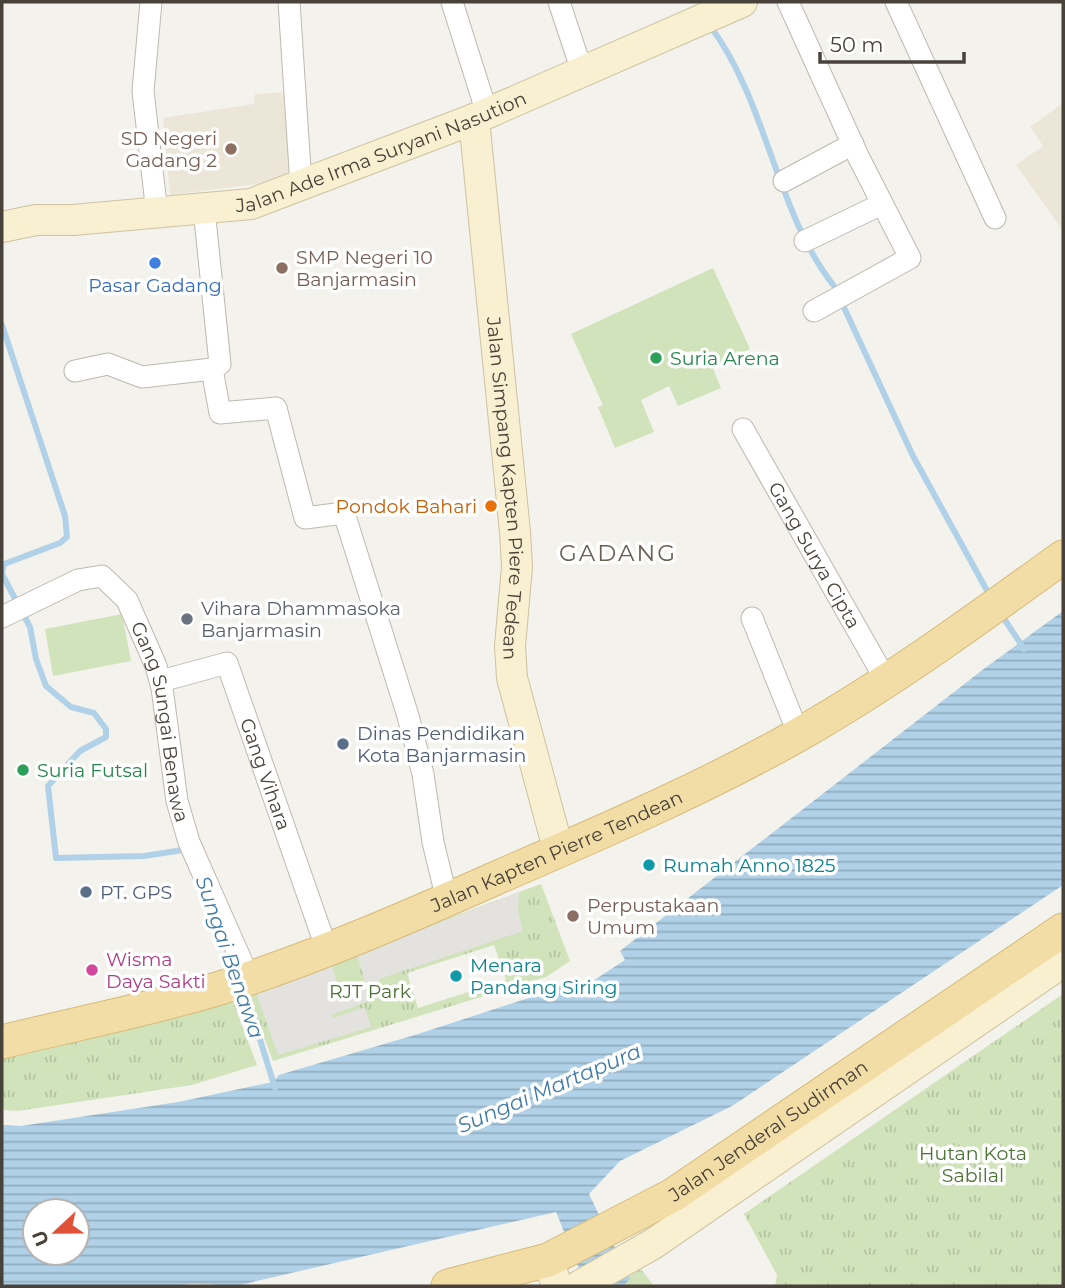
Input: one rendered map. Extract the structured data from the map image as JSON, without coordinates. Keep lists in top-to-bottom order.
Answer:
{
  "streets": {
    "main road": ["Jalan Kapten Pierre Tendean", "Jalan Jenderal Sudirman"],
    "street": [
      "Jalan Ade Irma Suryani Nasution",
      "Jalan Simpang Kapten Piere Tedean",
      "Gang Surya Cipta",
      "Gang Sungai Benawa",
      "Gang Vihara"
    ]
  },
  "crossings": [
    ["Jalan Ade Irma Suryani Nasution", "Jalan Simpang Kapten Piere Tedean"],
    ["Jalan Simpang Kapten Piere Tedean", "Jalan Kapten Pierre Tendean"],
    ["Gang Surya Cipta", "Jalan Kapten Pierre Tendean"],
    ["Gang Sungai Benawa", "Gang Vihara"],
    ["Gang Sungai Benawa", "Jalan Kapten Pierre Tendean"],
    ["Gang Vihara", "Jalan Kapten Pierre Tendean"]
  ],
  "districts": ["GADANG"],
  "water": ["Sungai Benawa", "Sungai Martapura"],
  "parks": ["RJT Park", "Hutan Kota Sabilal"],
  "places": [
    "SD Negeri Gadang 2",
    "Pasar Gadang",
    "SMP Negeri 10 Banjarmasin",
    "Suria Arena",
    "Pondok Bahari",
    "Vihara Dhammasoka Banjarmasin",
    "Dinas Pendidikan Kota Banjarmasin",
    "Suria Futsal",
    "Rumah Anno 1825",
    "PT. GPS",
    "Perpustakaan Umum",
    "Wisma Daya Sakti",
    "Menara Pandang Siring"
  ],
  "scale_bar": "50 m",
  "north": "left"
}
